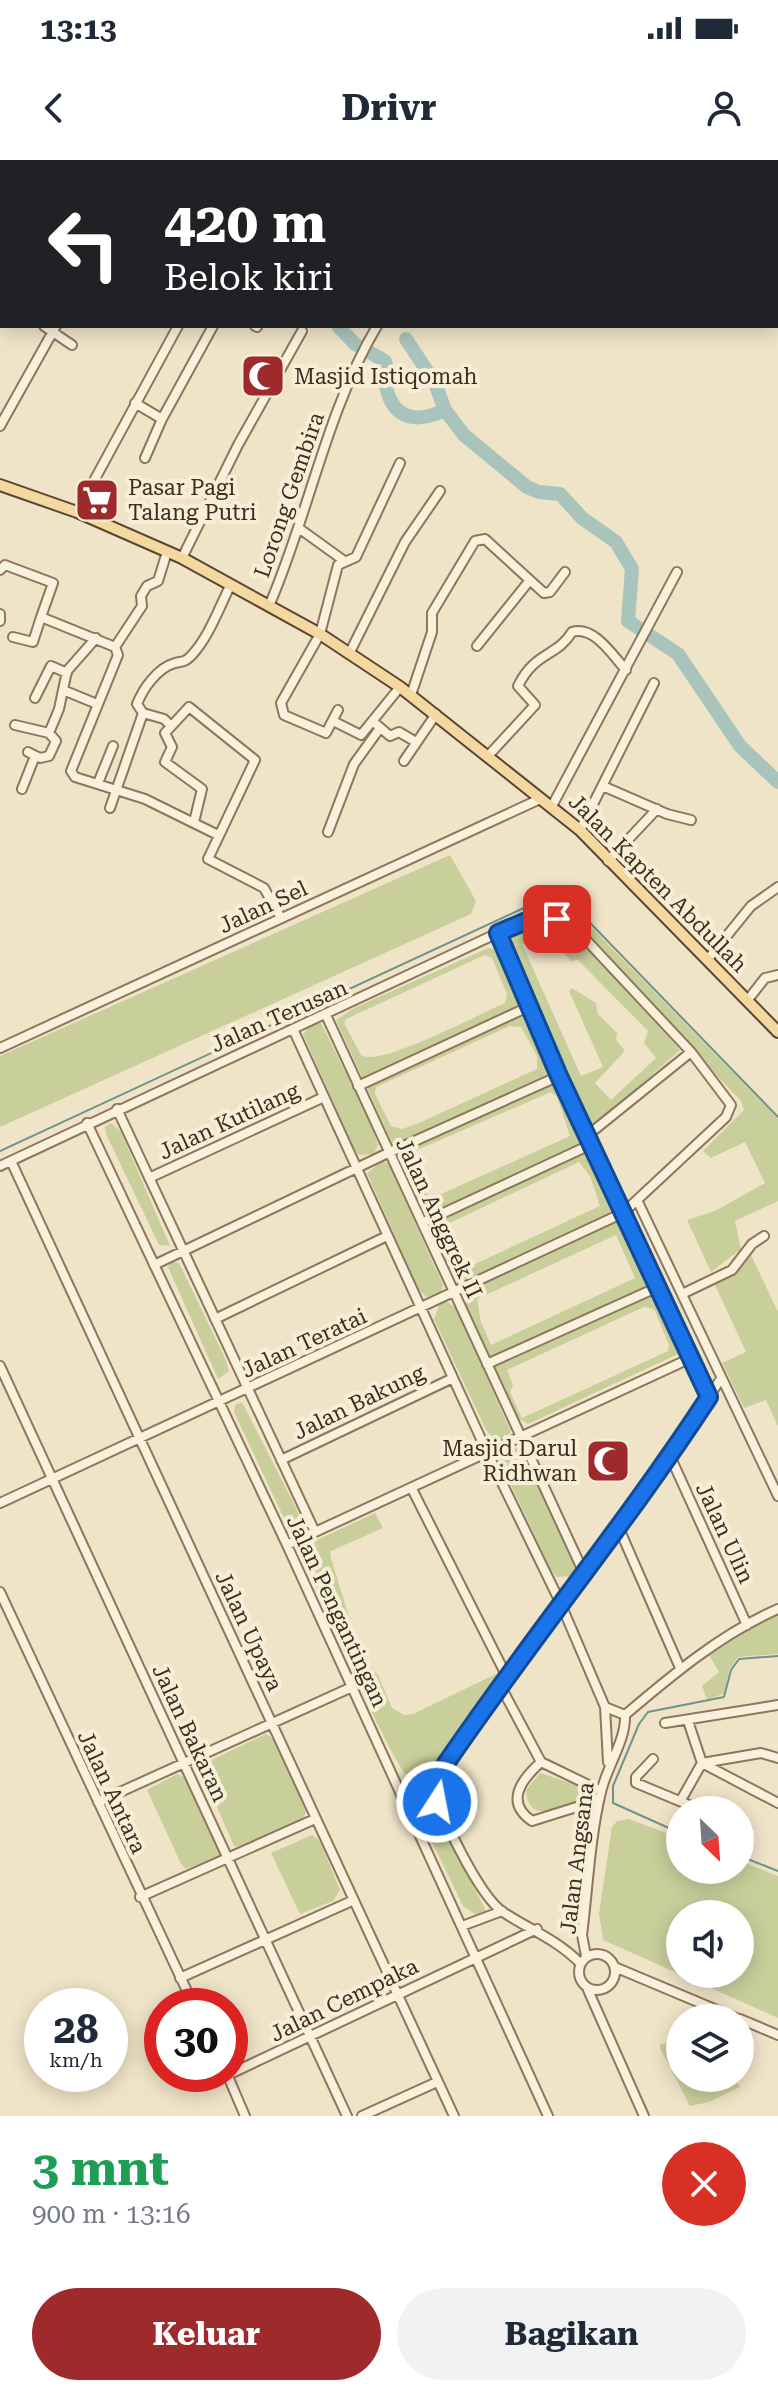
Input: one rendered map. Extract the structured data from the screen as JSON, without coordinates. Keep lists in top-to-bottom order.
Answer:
{
  "streets": {
    "main road": ["Jalan Kapten Abdullah"],
    "street": [
      "Lorong Gembira",
      "Jalan Sel",
      "Jalan Terusan",
      "Jalan Kutilang",
      "Jalan Anggrek II",
      "Jalan Teratai",
      "Jalan Bakung",
      "Jalan Ulin",
      "Jalan Pengantingan",
      "Jalan Upaya",
      "Jalan Bakaran",
      "Jalan Antara",
      "Jalan Angsana",
      "Jalan Cempaka"
    ]
  },
  "crossings": [
    ["Lorong Gembira", "Jalan Kapten Abdullah"],
    ["Jalan Kapten Abdullah", "Jalan Sel"],
    ["Jalan Terusan", "Jalan Anggrek II"],
    ["Jalan Terusan", "Jalan Teratai"],
    ["Jalan Terusan", "Jalan Pengantingan"],
    ["Jalan Terusan", "Jalan Upaya"],
    ["Jalan Anggrek II", "Jalan Teratai"],
    ["Jalan Teratai", "Jalan Pengantingan"],
    ["Jalan Teratai", "Jalan Upaya"],
    ["Jalan Teratai", "Jalan Bakaran"],
    ["Jalan Pengantingan", "Jalan Cempaka"],
    ["Jalan Upaya", "Jalan Cempaka"],
    ["Jalan Bakaran", "Jalan Cempaka"]
  ],
  "places": {
    "mosque": ["Masjid Istiqomah", "Masjid Darul Ridhwan"],
    "supermarket": ["Pasar Pagi Talang Putri"]
  },
  "north": "bottom right",
  "page": {
    "status": "13:13",
    "header": "Drivr",
    "turn": ["420 m", "Belok kiri"],
    "speed": "28 km/h",
    "limit": "30",
    "heading": ["3 mnt", "900 m · 13:16"],
    "buttons": ["Keluar", "Bagikan"]
  }
}
